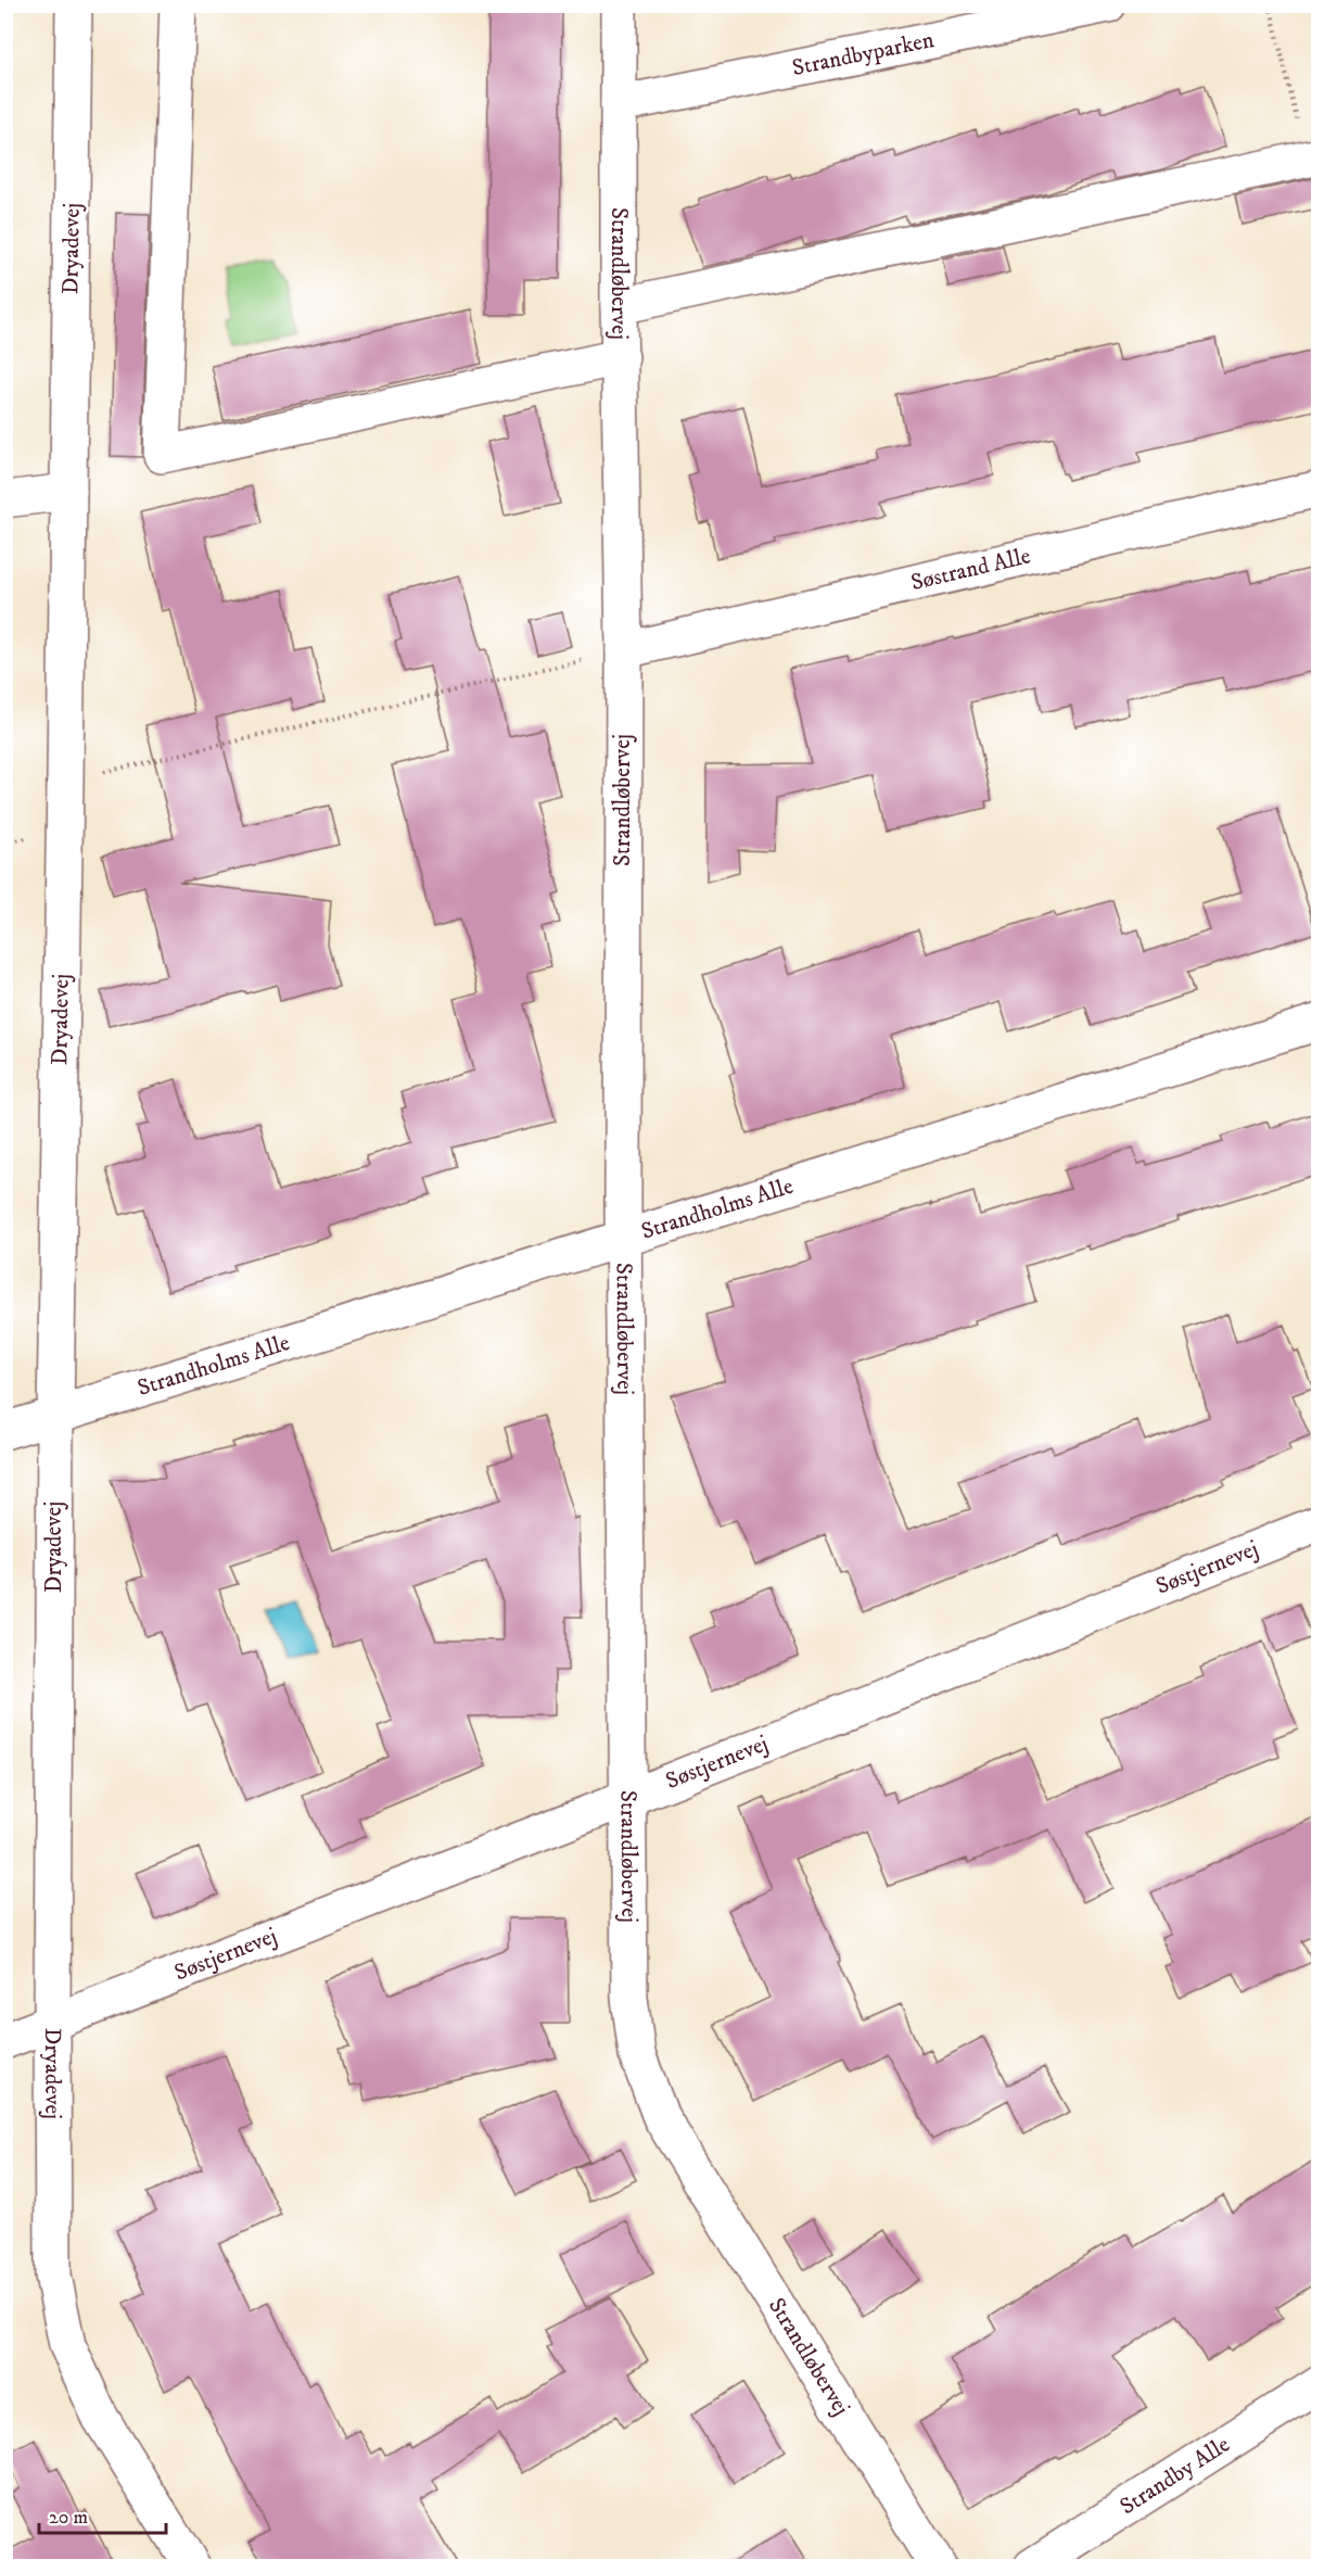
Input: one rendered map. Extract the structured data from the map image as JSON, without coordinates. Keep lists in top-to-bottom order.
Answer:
{
  "streets": {
    "street": [
      "Strandbyparken",
      "Dryadevej",
      "Strandløbervej",
      "Søstrand Alle",
      "Strandholms Alle",
      "Søstjernevej",
      "Strandby Alle"
    ]
  },
  "crossings": [
    ["Strandbyparken", "Strandløbervej"],
    ["Dryadevej", "Strandholms Alle"],
    ["Dryadevej", "Søstjernevej"],
    ["Strandløbervej", "Søstrand Alle"],
    ["Strandløbervej", "Strandholms Alle"],
    ["Strandløbervej", "Søstjernevej"]
  ],
  "scale_bar": "20 m"
}
